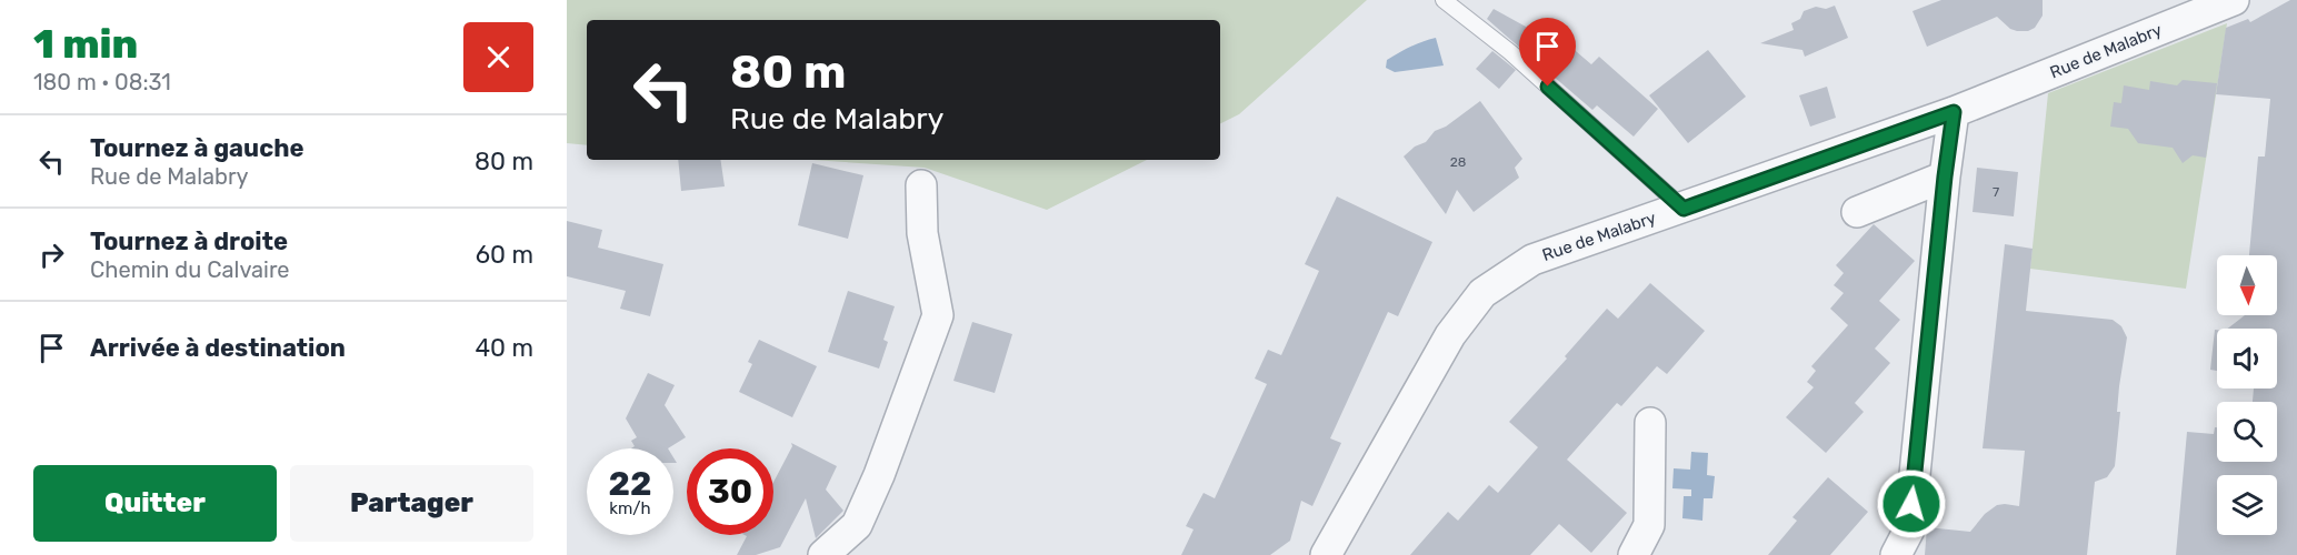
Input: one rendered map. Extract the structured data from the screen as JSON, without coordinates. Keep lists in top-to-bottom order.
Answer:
{
  "streets": {
    "street": ["Rue de Malabry"]
  },
  "house_numbers": ["28", "7"],
  "north": "bottom",
  "page": {
    "heading": ["1 min", "180 m · 08:31"],
    "turn": ["80 m", "Rue de Malabry"],
    "list": [
      {
        "name": "Tournez à gauche",
        "note": "Rue de Malabry",
        "value": "80 m"
      },
      {
        "name": "Tournez à droite",
        "note": "Chemin du Calvaire",
        "value": "60 m"
      },
      {
        "name": "Arrivée à destination",
        "value": "40 m"
      }
    ],
    "speed": "22 km/h",
    "limit": "30",
    "buttons": ["Quitter", "Partager"]
  }
}
